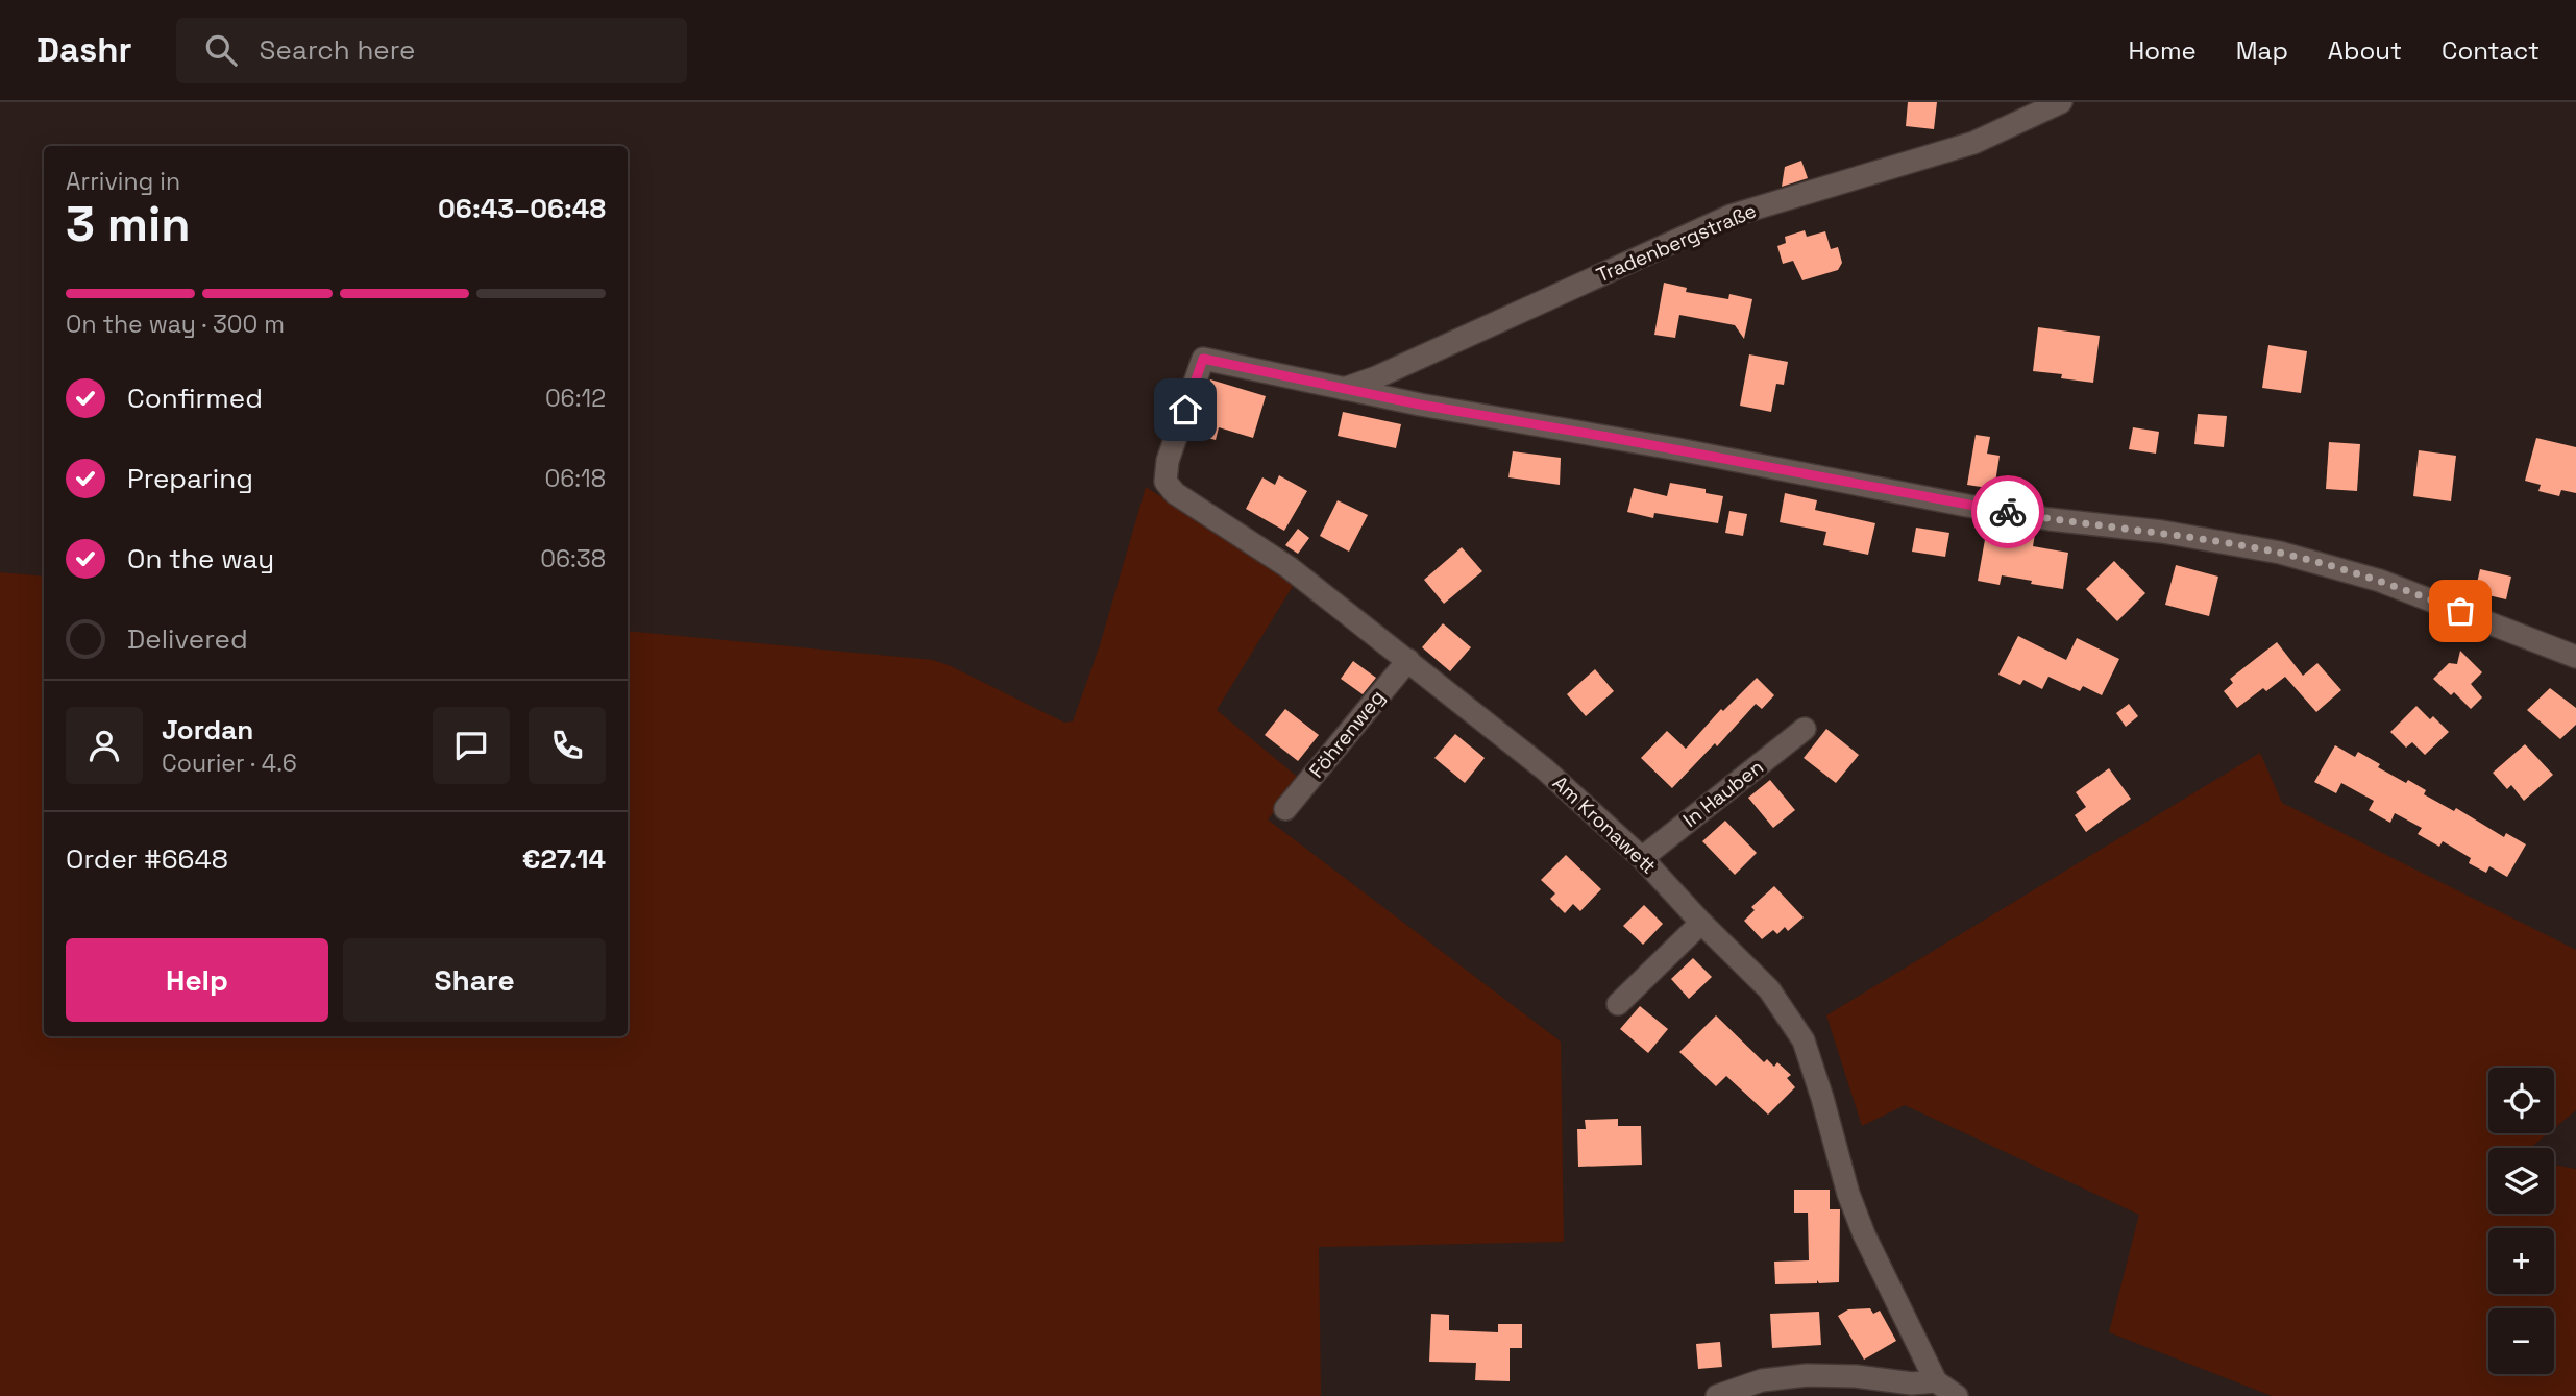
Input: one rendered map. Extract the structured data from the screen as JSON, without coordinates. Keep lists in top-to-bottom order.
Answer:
{
  "streets": {
    "street": [
      "Tradenbergstraße",
      "Föhrenweg",
      "In Hauben",
      "Am Kronawett"
    ]
  },
  "crossings": [
    ["Tradenbergstraße", "Am Kronawett"],
    ["Föhrenweg", "Am Kronawett"],
    ["In Hauben", "Am Kronawett"]
  ],
  "page": {
    "header": "Dashr",
    "search": "Search here",
    "nav": [
      "Home",
      "Map",
      "About",
      "Contact"
    ],
    "heading": ["3 min", "Arriving in", "06:43–06:48"],
    "panel": [
      "Jordan",
      "Courier · 4.6",
      "Order #6648",
      "€27.14"
    ],
    "bar": "On the way · 300 m",
    "list": [
      ["Confirmed", "06:12"],
      ["Preparing", "06:18"],
      ["On the way", "06:38"],
      "Delivered"
    ],
    "buttons": ["Help", "Share"],
    "map_buttons": ["+", "−"]
  }
}
